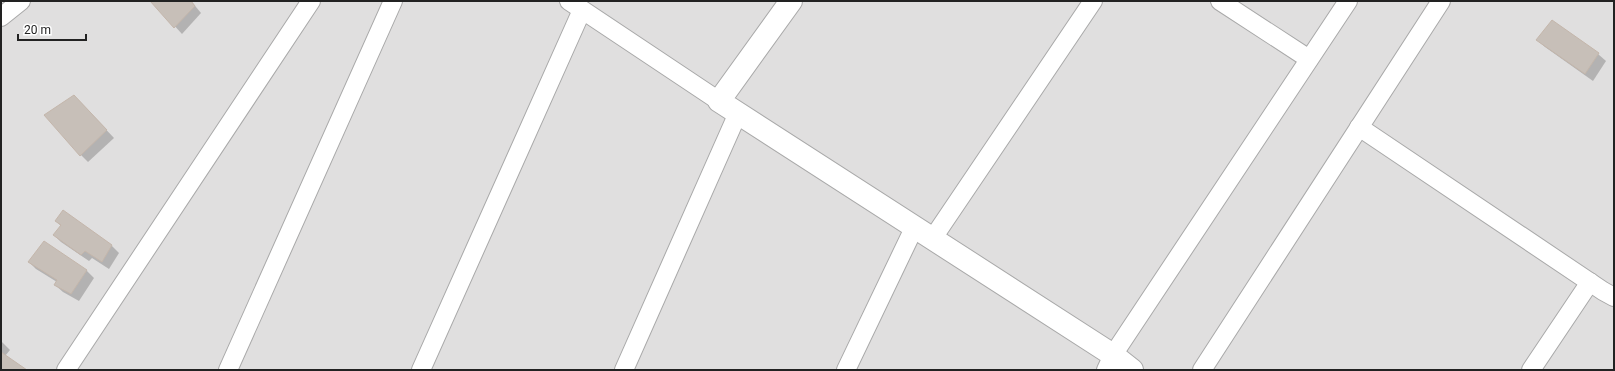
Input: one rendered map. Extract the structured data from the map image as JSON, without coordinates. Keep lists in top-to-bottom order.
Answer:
{
  "scale_bar": "20 m"
}
